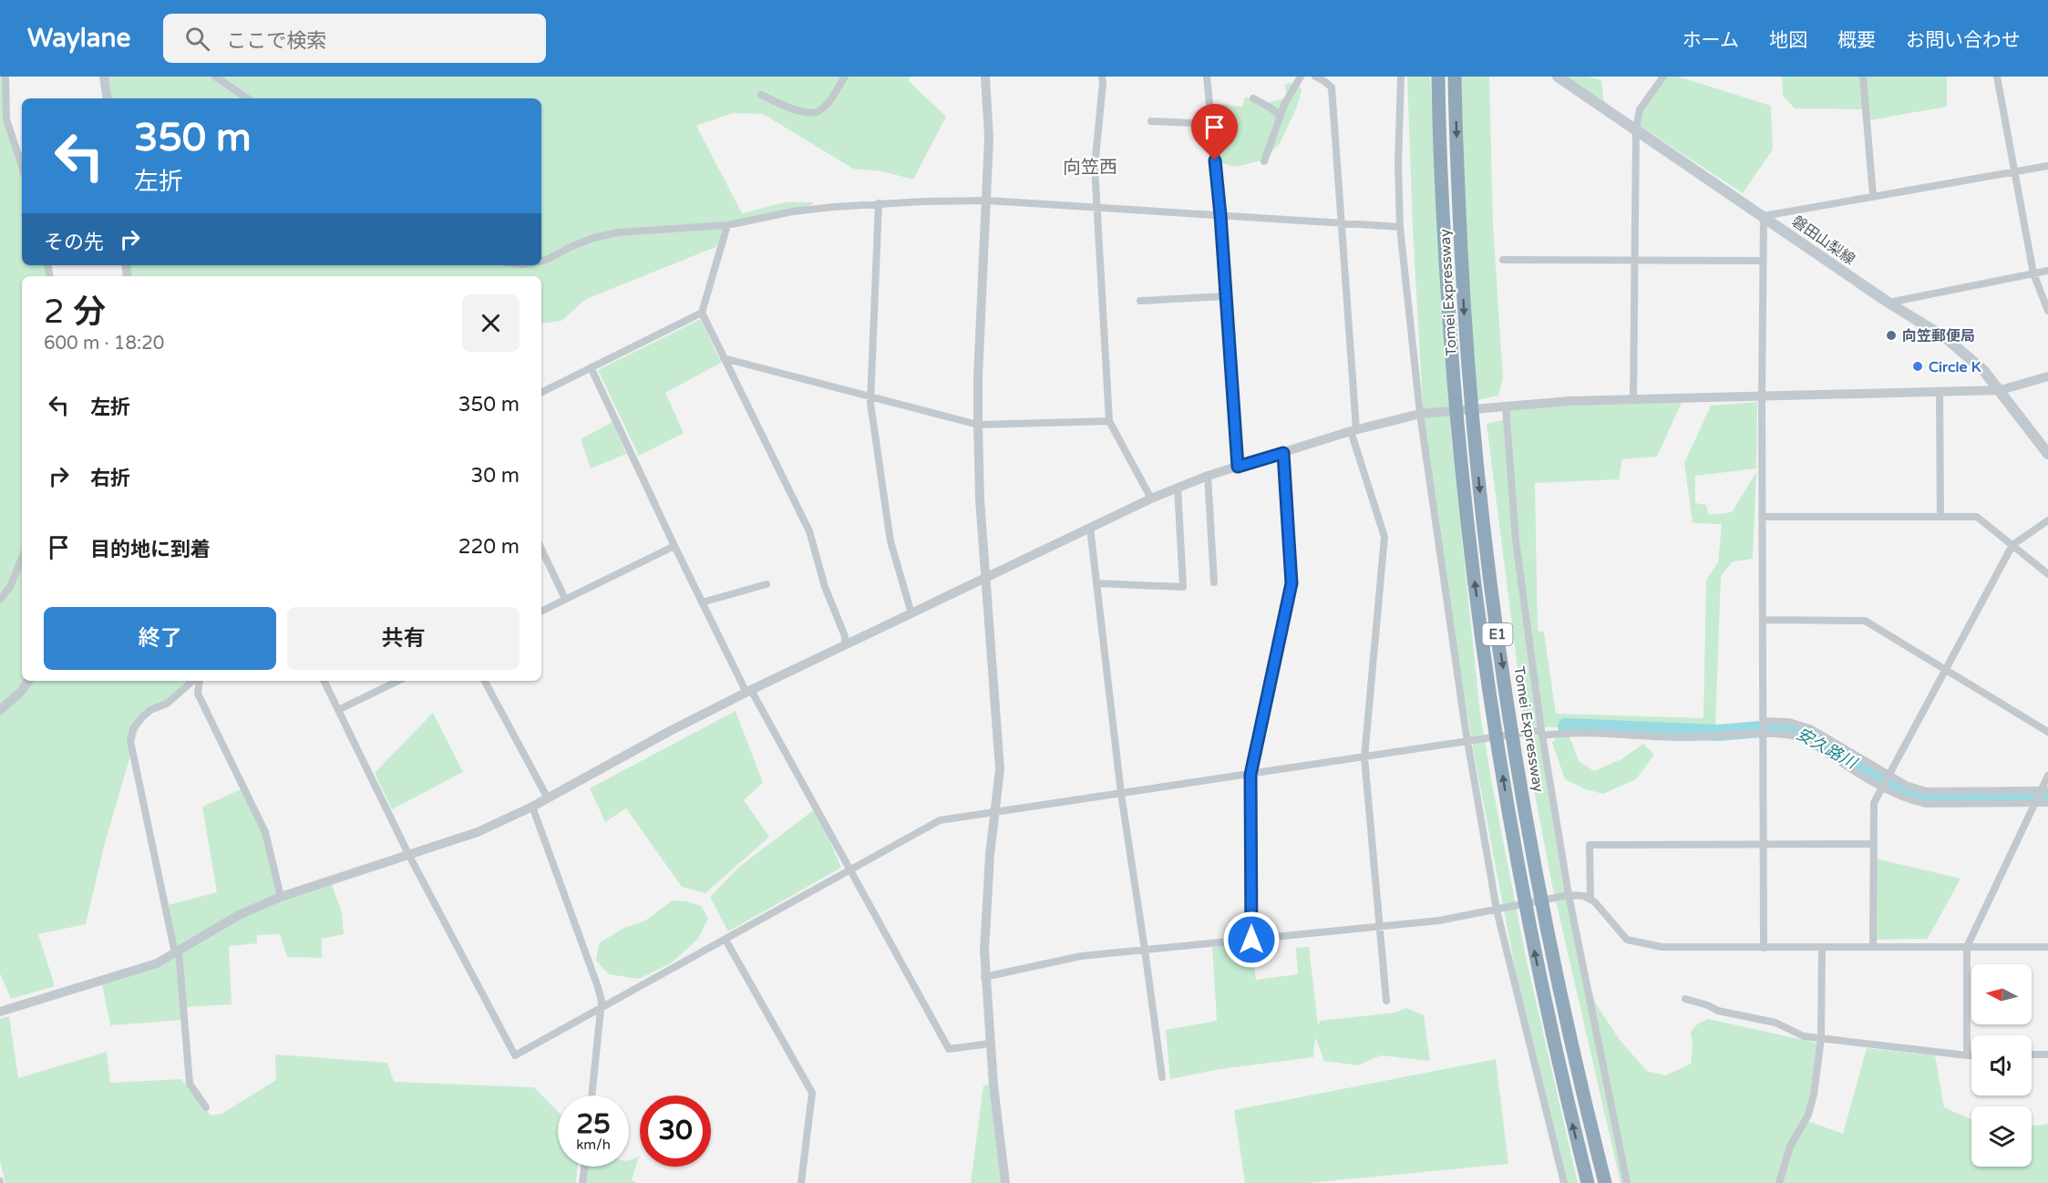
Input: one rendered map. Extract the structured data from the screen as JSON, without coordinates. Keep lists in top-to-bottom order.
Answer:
{
  "streets": {
    "highway": ["Tomei Expressway", "E1"],
    "main road": ["磐田山梨線"]
  },
  "districts": ["向笠西"],
  "water": ["安久路川"],
  "places": ["向笠郵便局", "Circle K"],
  "north": "left",
  "page": {
    "header": "Waylane",
    "search": "ここで検索",
    "nav": [
      "ホーム",
      "地図",
      "概要",
      "お問い合わせ"
    ],
    "turn": ["350 m", "左折"],
    "then": "その先",
    "heading": ["2 分", "600 m · 18:20"],
    "list": [
      {
        "name": "左折",
        "value": "350 m"
      },
      {
        "name": "右折",
        "value": "30 m"
      },
      {
        "name": "目的地に到着",
        "value": "220 m"
      }
    ],
    "buttons": ["終了", "共有"],
    "speed": "25 km/h",
    "limit": "30"
  }
}
